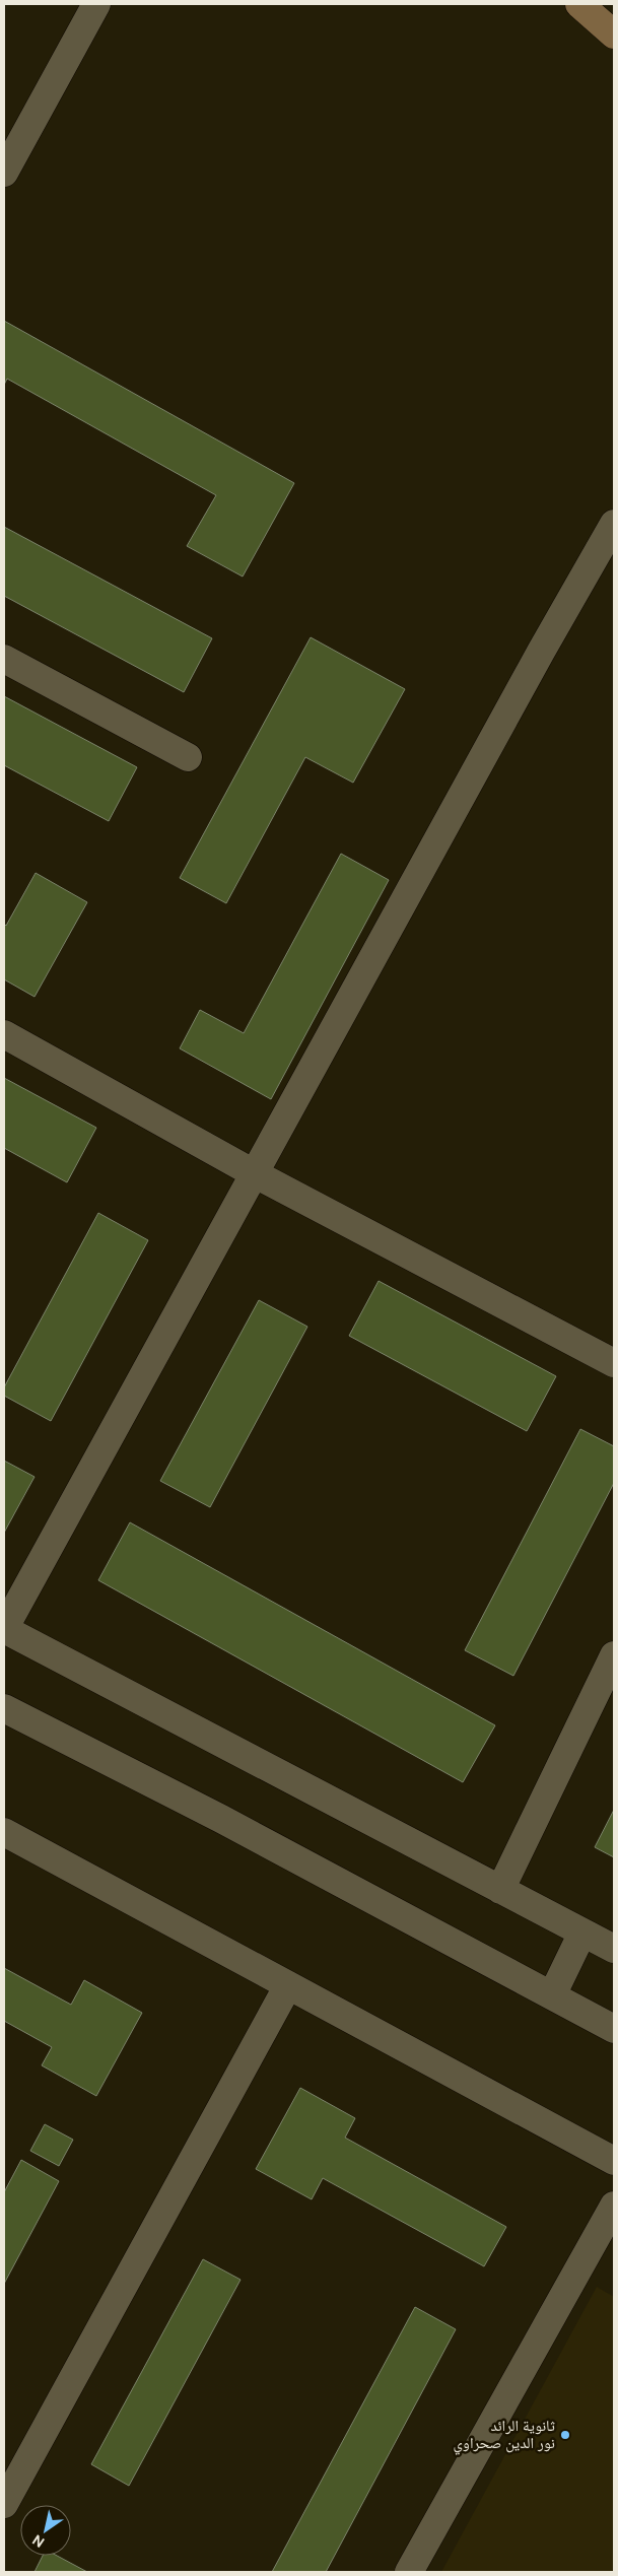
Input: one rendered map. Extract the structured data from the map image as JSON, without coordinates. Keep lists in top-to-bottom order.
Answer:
{
  "places": ["ثانوية الرائد نور الدين صحراوي"],
  "north": "bottom left"
}
